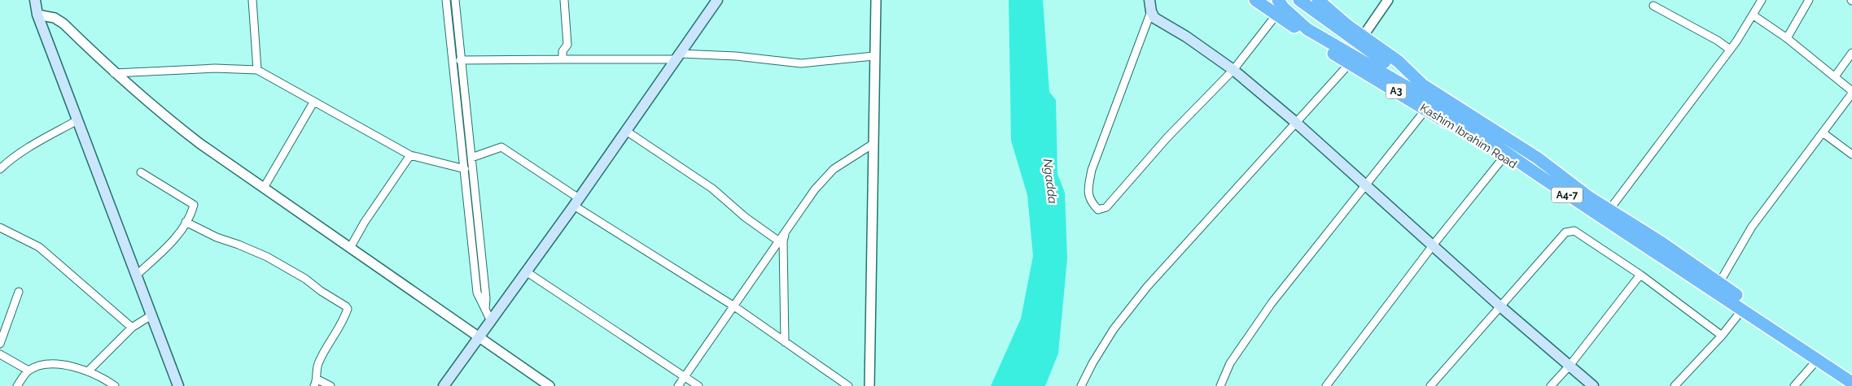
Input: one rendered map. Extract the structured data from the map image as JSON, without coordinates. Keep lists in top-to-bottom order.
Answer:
{
  "streets": {
    "highway": ["A3", "Kashim Ibrahim Road", "A4-7"]
  },
  "crossings": [
    ["Kashim Ibrahim Road", "A4-7"]
  ],
  "water": ["Ngadda"]
}
